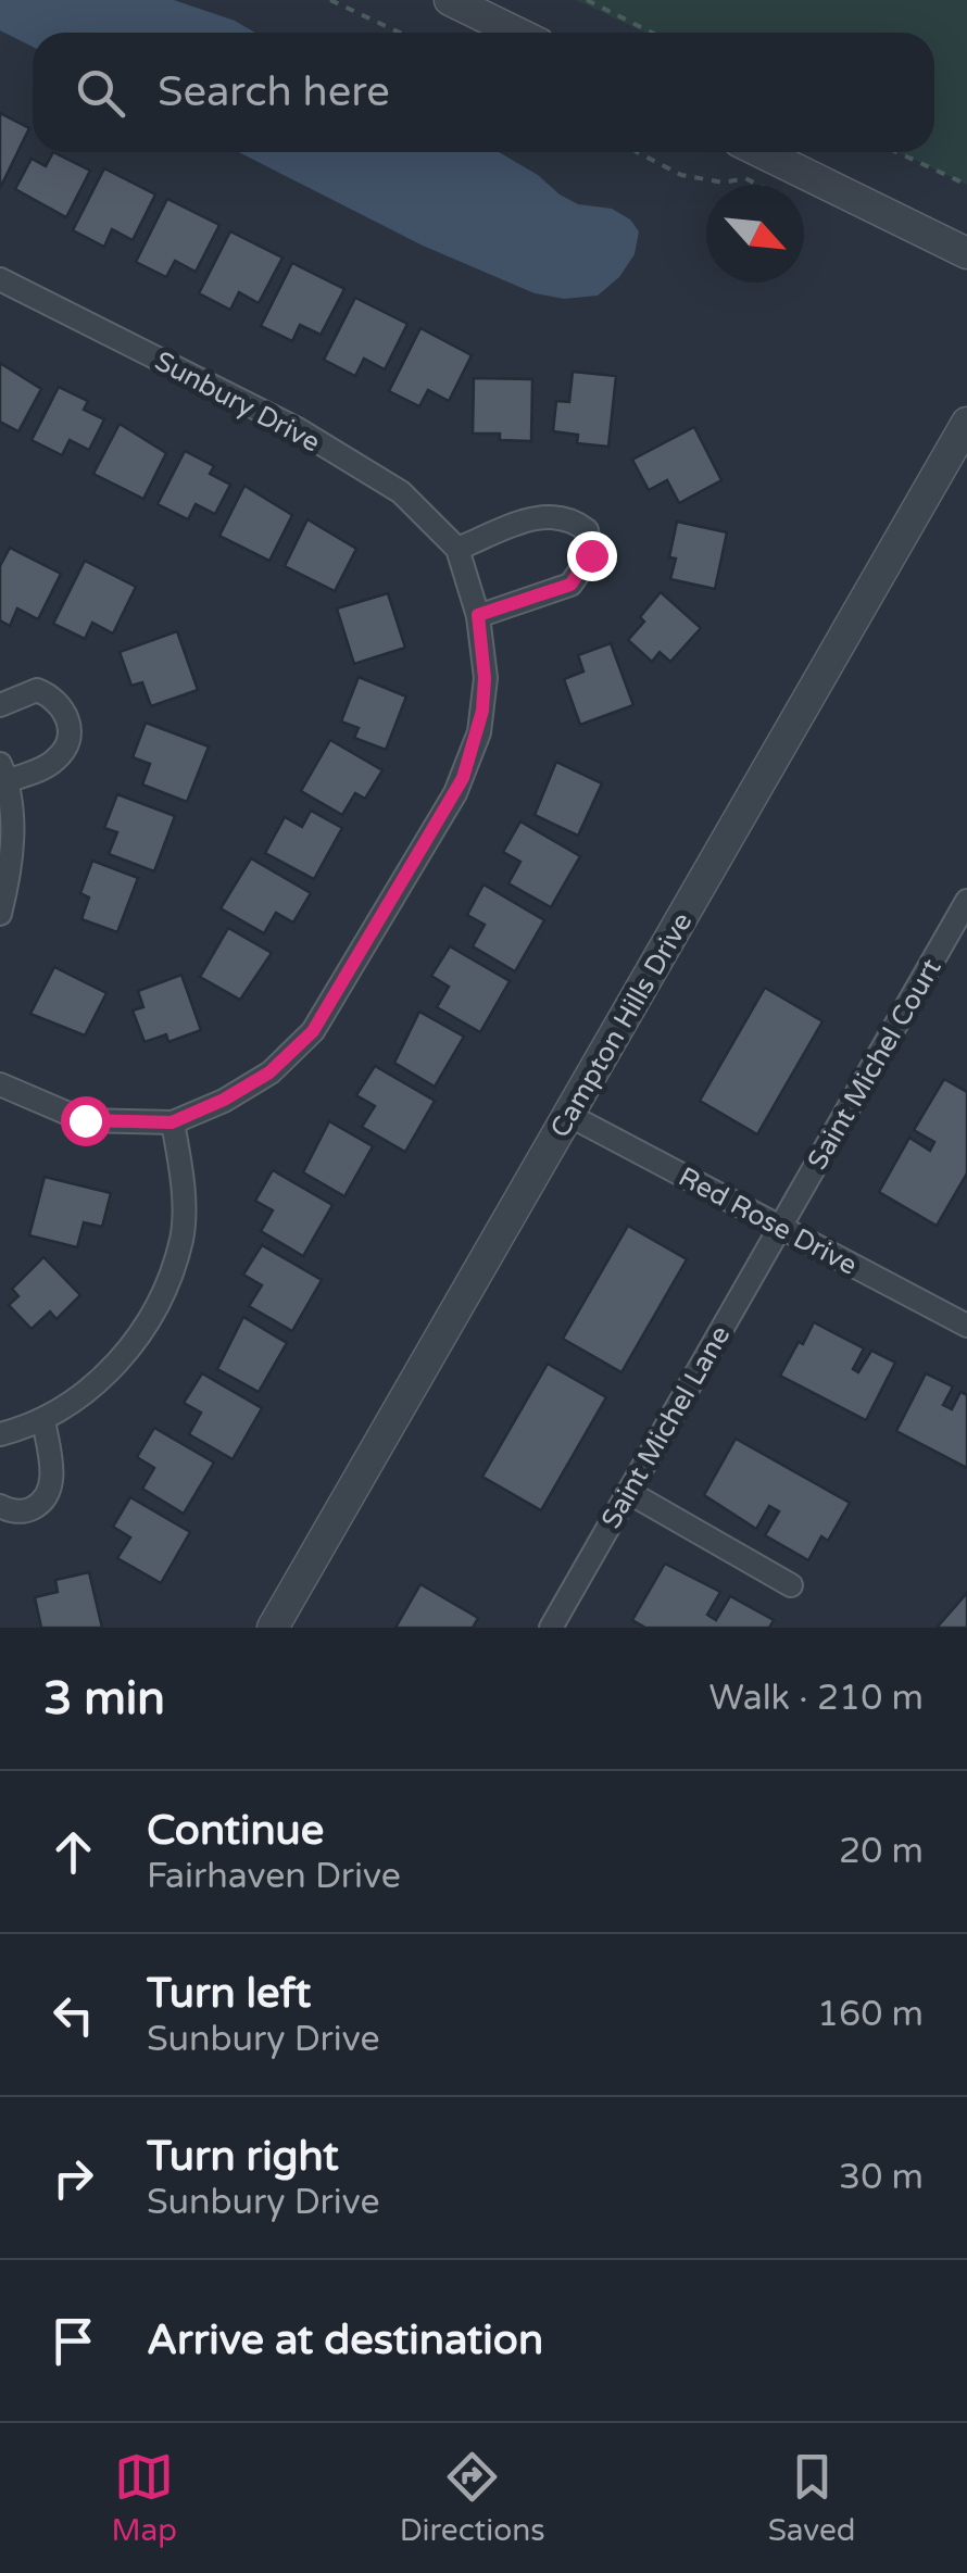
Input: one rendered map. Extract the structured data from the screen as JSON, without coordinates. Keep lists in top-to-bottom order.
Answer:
{
  "streets": {
    "street": [
      "Sunbury Drive",
      "Campton Hills Drive",
      "Saint Michel Court",
      "Red Rose Drive",
      "Saint Michel Lane"
    ]
  },
  "crossings": [
    ["Campton Hills Drive", "Red Rose Drive"],
    ["Saint Michel Court", "Red Rose Drive"],
    ["Saint Michel Court", "Saint Michel Lane"],
    ["Red Rose Drive", "Saint Michel Lane"]
  ],
  "north": "bottom right",
  "page": {
    "search": "Search here",
    "heading": ["3 min", "Walk · 210 m"],
    "list": [
      ["Continue", "Fairhaven Drive", "20 m"],
      ["Turn left", "Sunbury Drive", "160 m"],
      ["Turn right", "Sunbury Drive", "30 m"],
      "Arrive at destination"
    ],
    "nav": ["Map", "Directions", "Saved"]
  }
}
